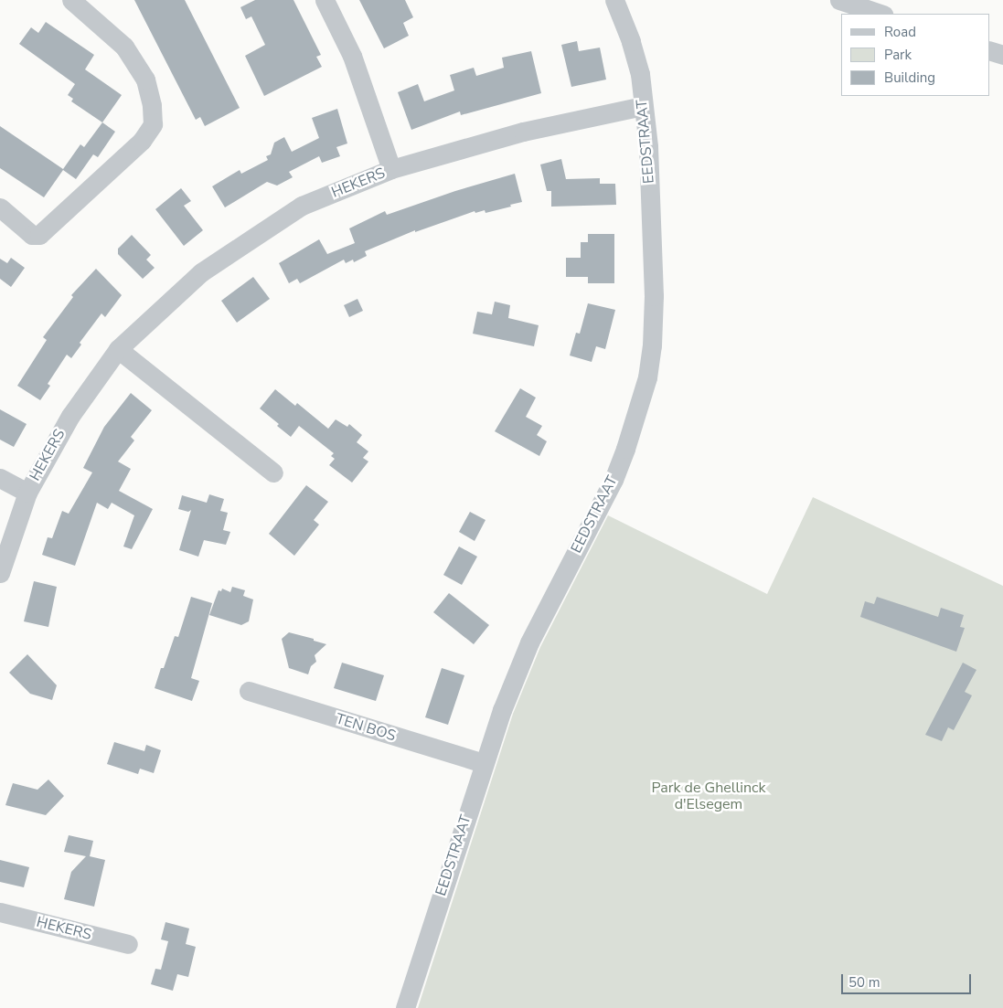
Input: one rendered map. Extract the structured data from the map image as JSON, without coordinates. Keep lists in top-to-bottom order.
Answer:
{
  "streets": {
    "street": ["EEDSTRAAT", "HEKERS", "TEN BOS"]
  },
  "crossings": [
    ["EEDSTRAAT", "HEKERS"],
    ["EEDSTRAAT", "TEN BOS"]
  ],
  "parks": ["Park de Ghellinck d'Elsegem"],
  "legend": ["Road", "Park", "Building"],
  "scale_bar": "50 m"
}
